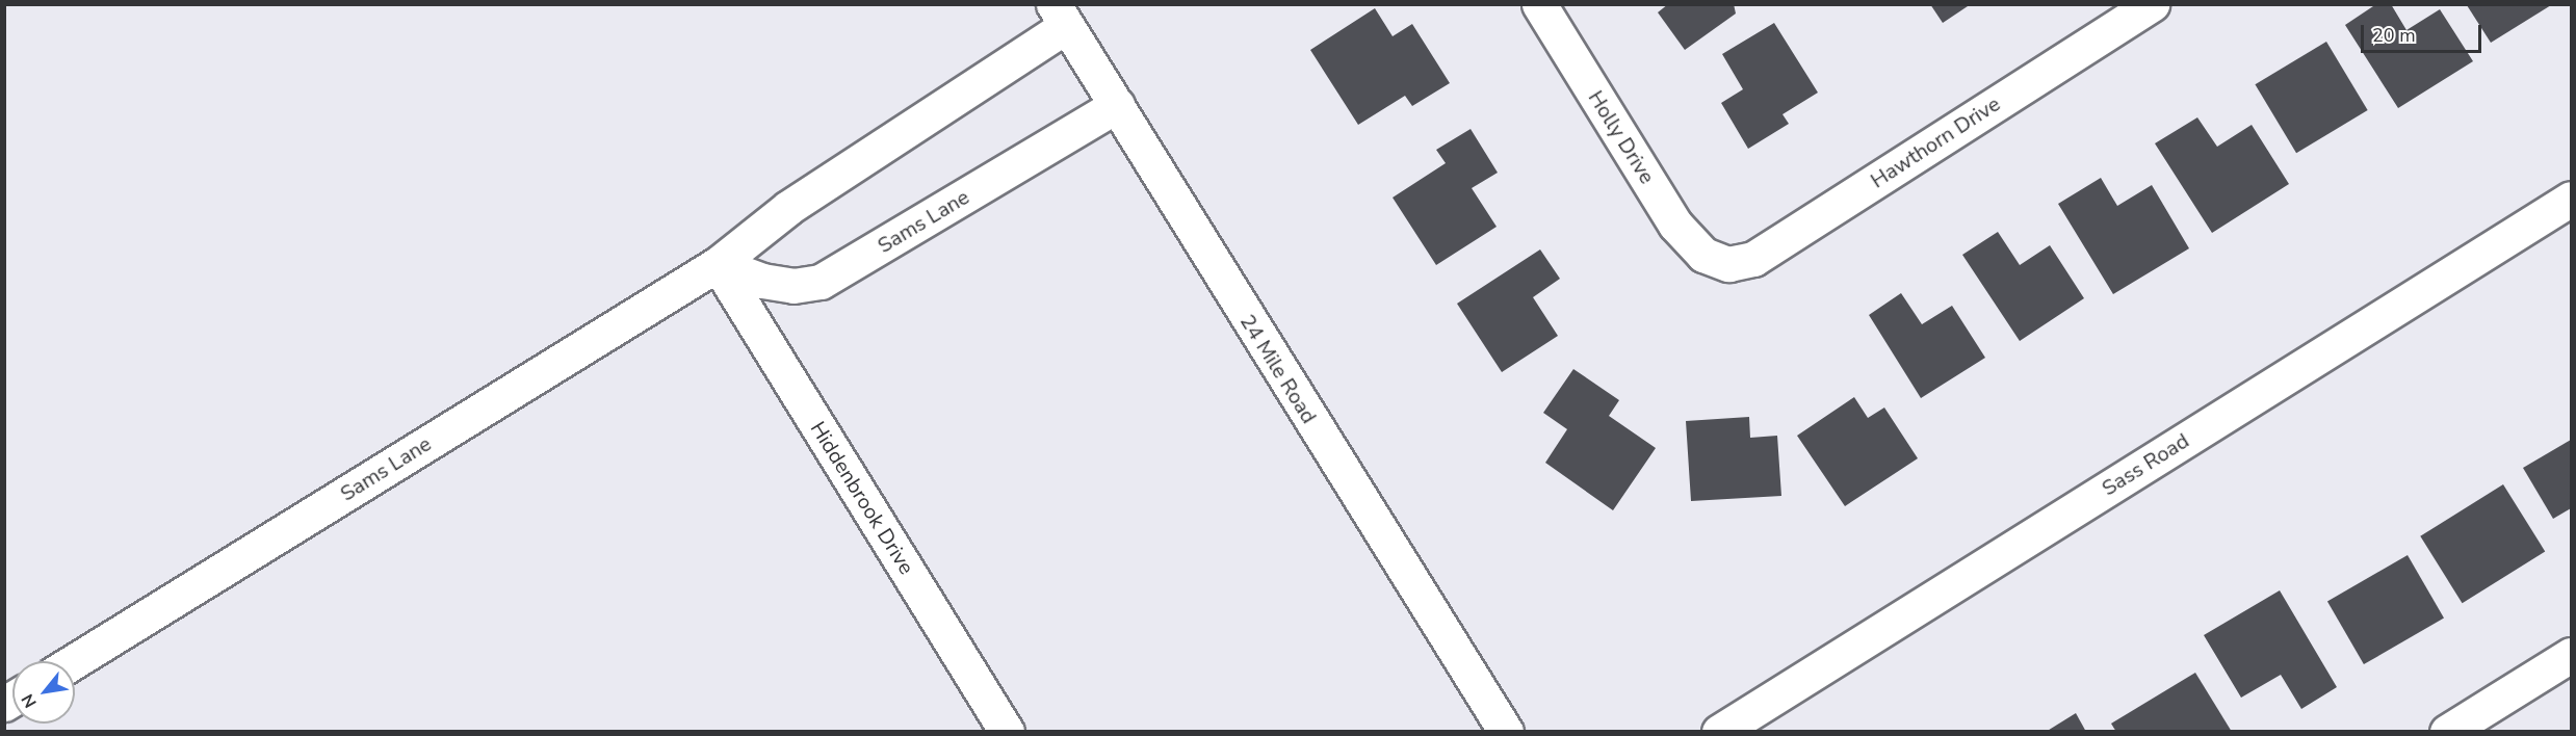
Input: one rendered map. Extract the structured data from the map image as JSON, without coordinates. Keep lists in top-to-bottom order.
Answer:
{
  "streets": {
    "street": [
      "Holly Drive",
      "Hawthorn Drive",
      "Sams Lane",
      "24 Mile Road",
      "Sass Road",
      "Hiddenbrook Drive"
    ]
  },
  "crossings": [
    ["Holly Drive", "Hawthorn Drive"],
    ["Sams Lane", "24 Mile Road"],
    ["Sams Lane", "Hiddenbrook Drive"]
  ],
  "scale_bar": "20 m",
  "north": "bottom left"
}
